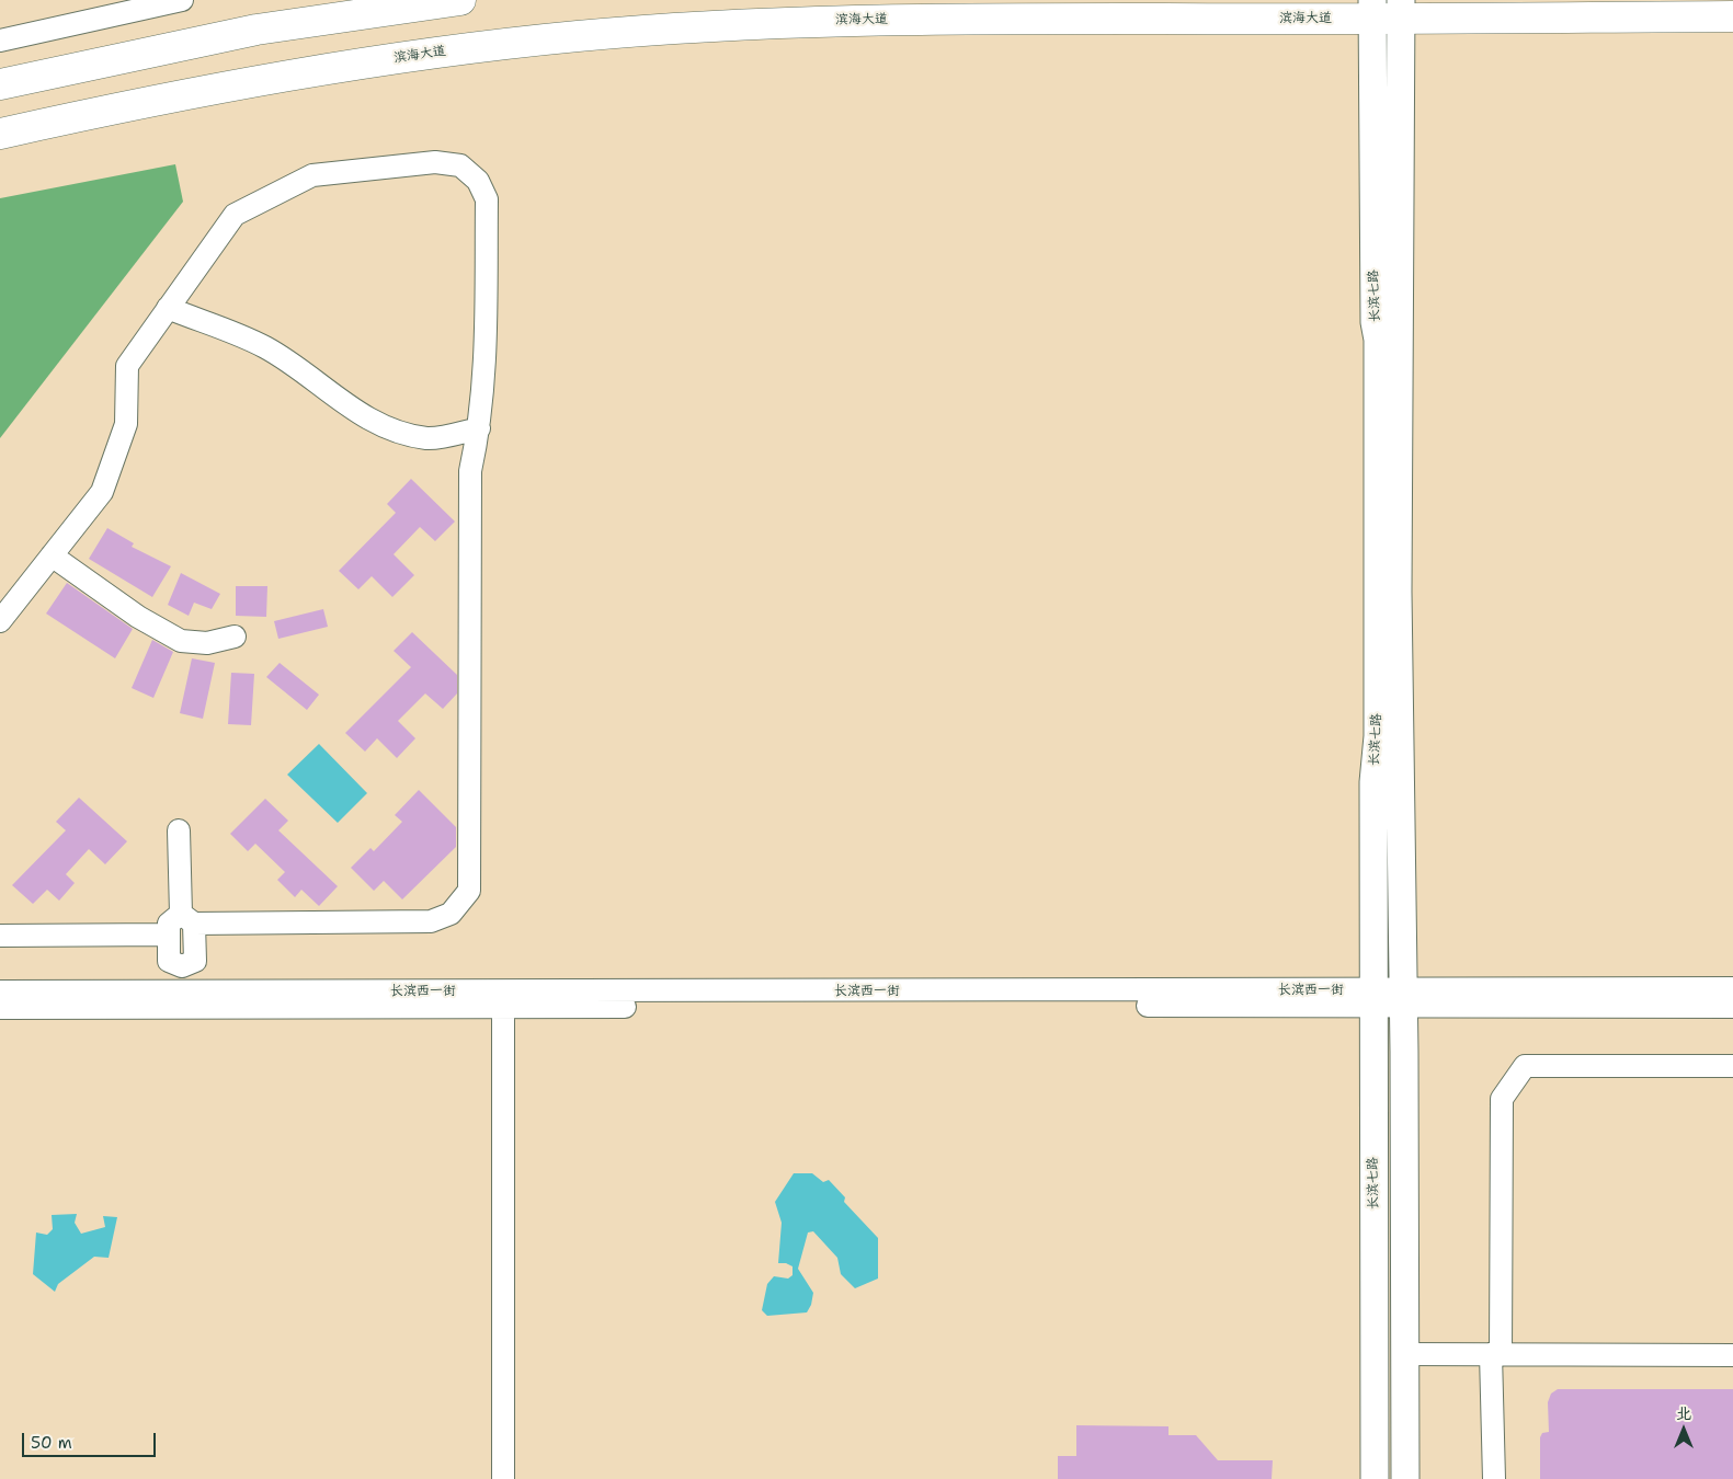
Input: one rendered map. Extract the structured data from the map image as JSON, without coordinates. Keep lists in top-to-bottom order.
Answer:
{
  "streets": {
    "highway": ["滨海大道"],
    "main road": ["长滨七路"],
    "street": ["长滨西一街"]
  },
  "crossings": [
    ["滨海大道", "长滨七路"],
    ["长滨七路", "长滨西一街"]
  ],
  "scale_bar": "50 m",
  "north": "top"
}
